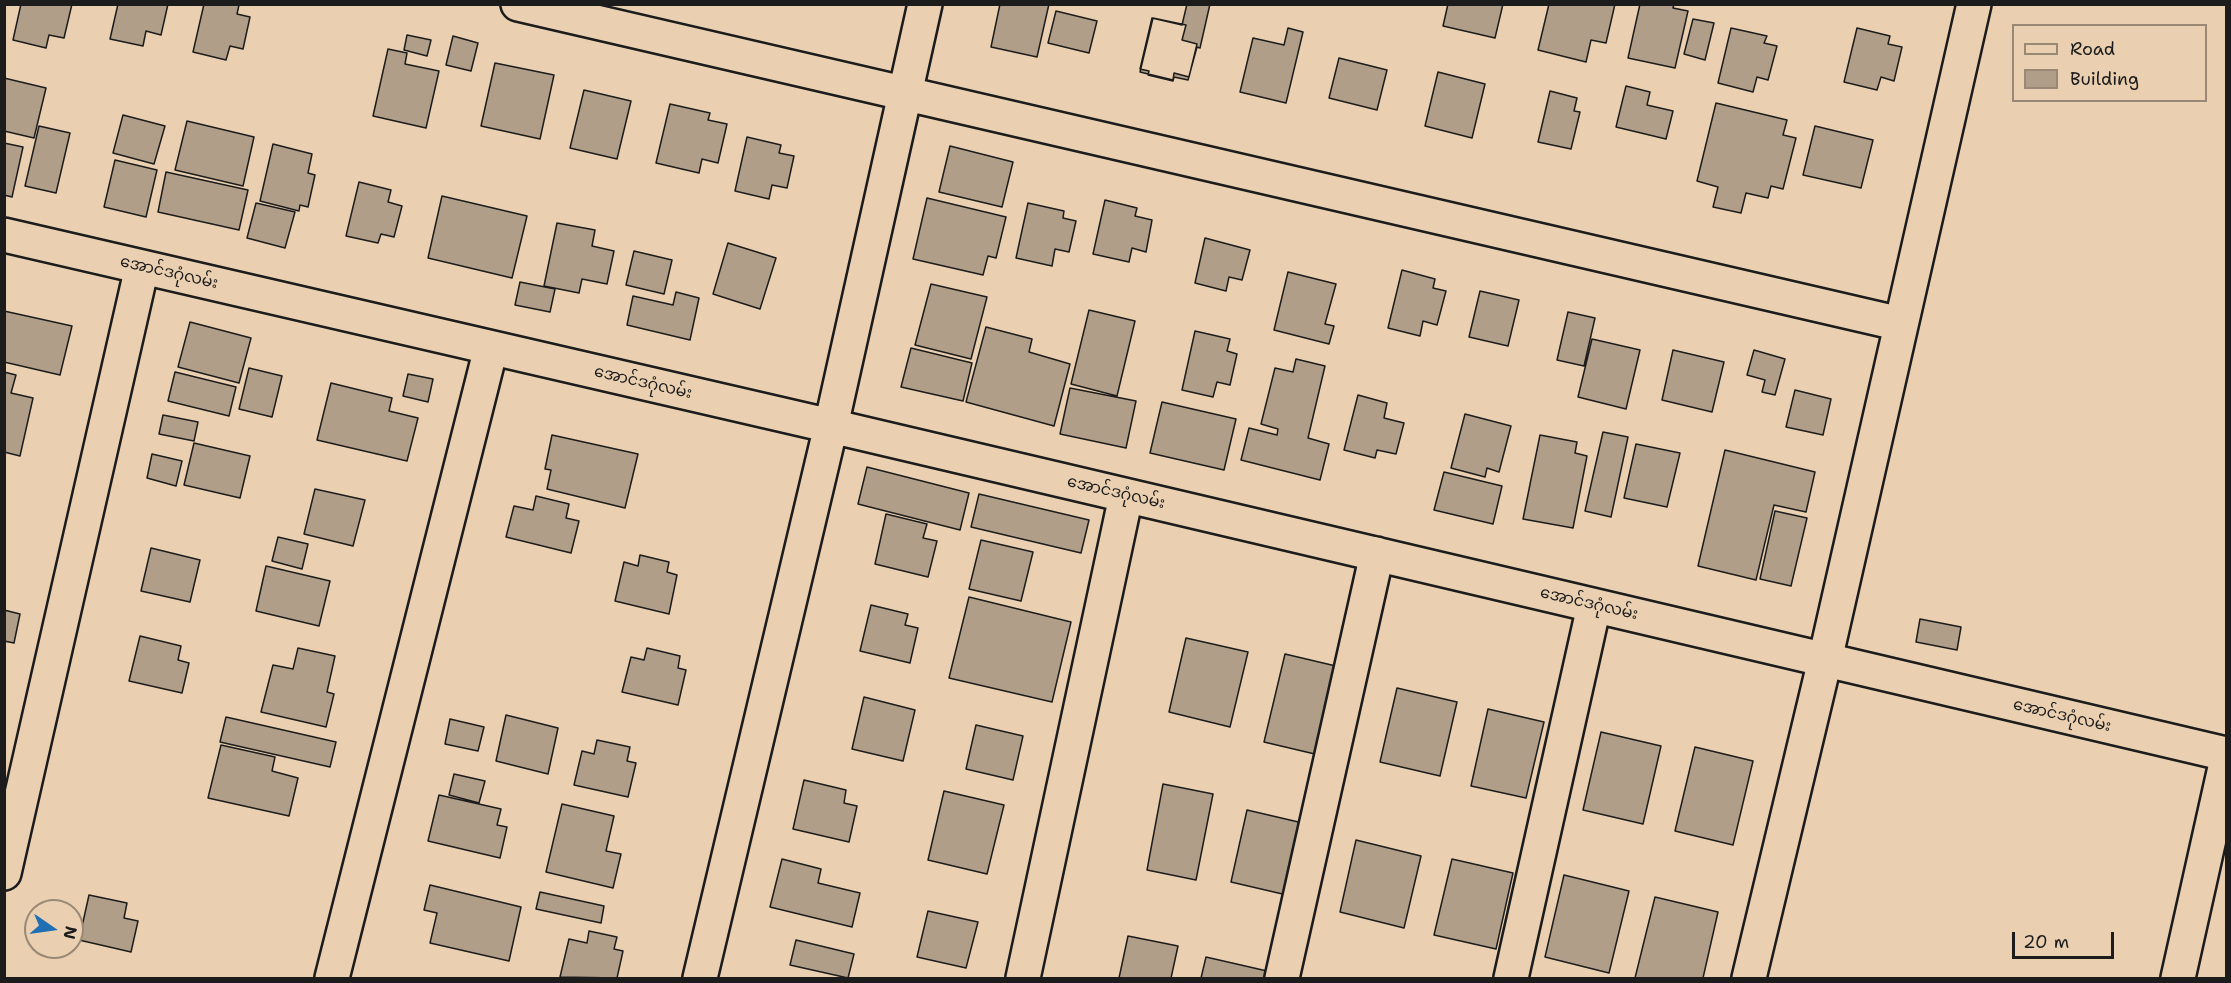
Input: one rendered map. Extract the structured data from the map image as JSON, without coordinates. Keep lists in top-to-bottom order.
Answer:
{
  "streets": {
    "street": ["အောင်ဒဂုံလမ်း"]
  },
  "legend": ["Road", "Building"],
  "scale_bar": "20 m",
  "north": "right"
}
